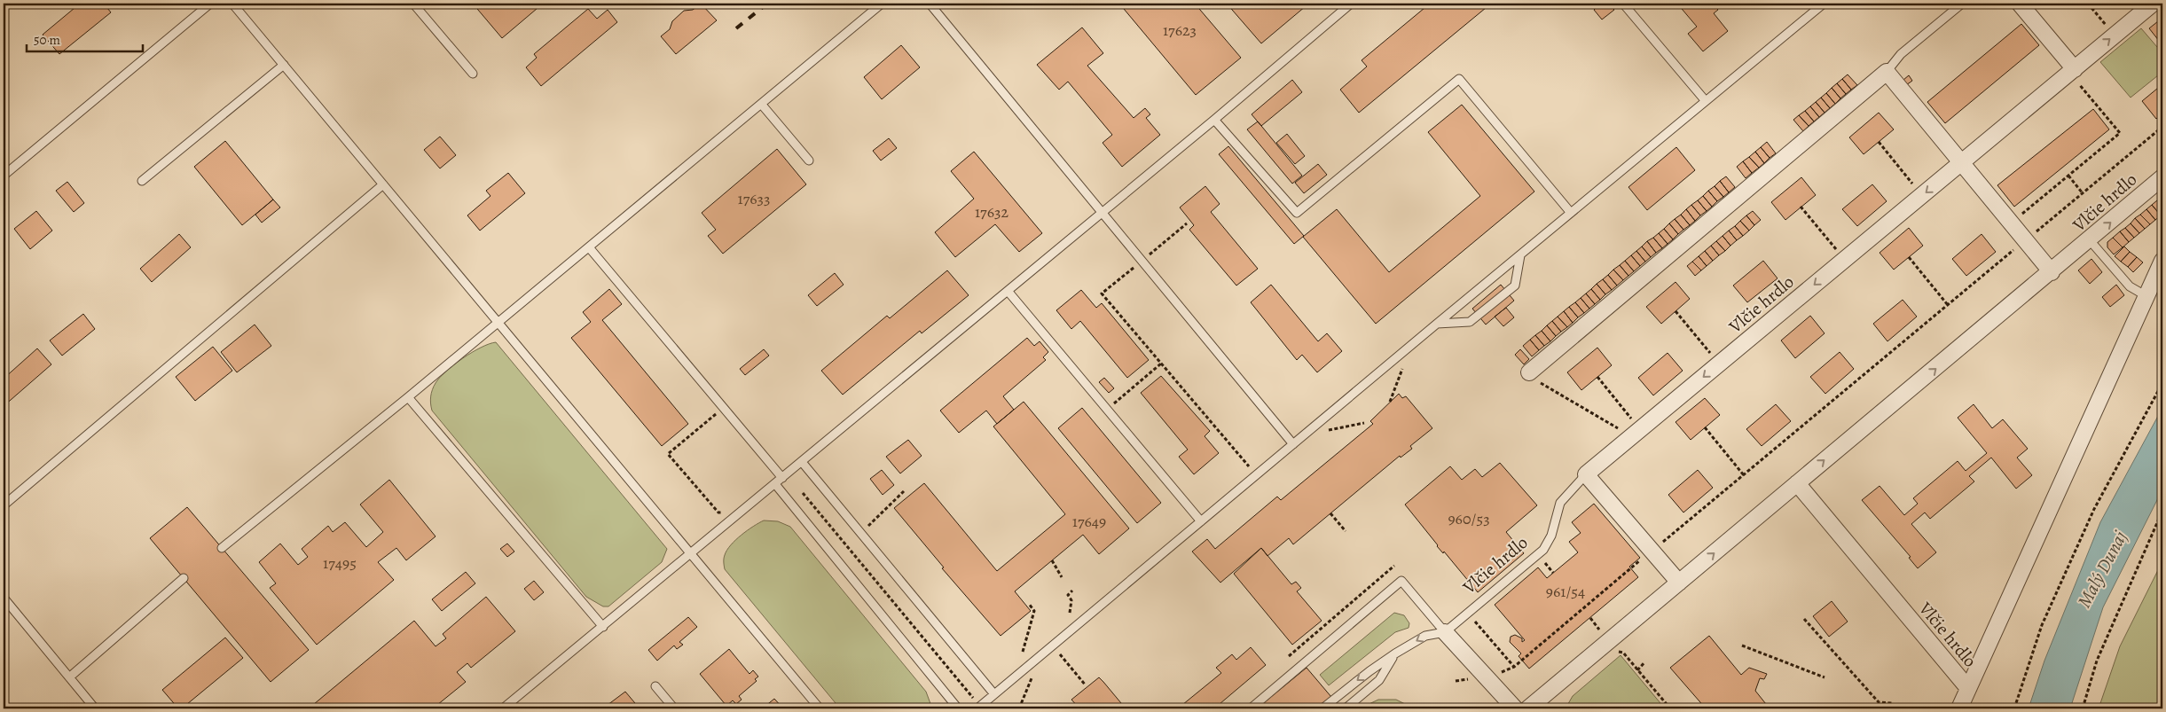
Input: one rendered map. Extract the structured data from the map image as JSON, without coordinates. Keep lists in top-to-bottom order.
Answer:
{
  "streets": {
    "street": ["Vlčie hrdlo"]
  },
  "water": ["Malý Dunaj"],
  "house_numbers": [
    "17623",
    "17633",
    "17632",
    "960/53",
    "17649",
    "17495",
    "961/54"
  ],
  "scale_bar": "50 m"
}
